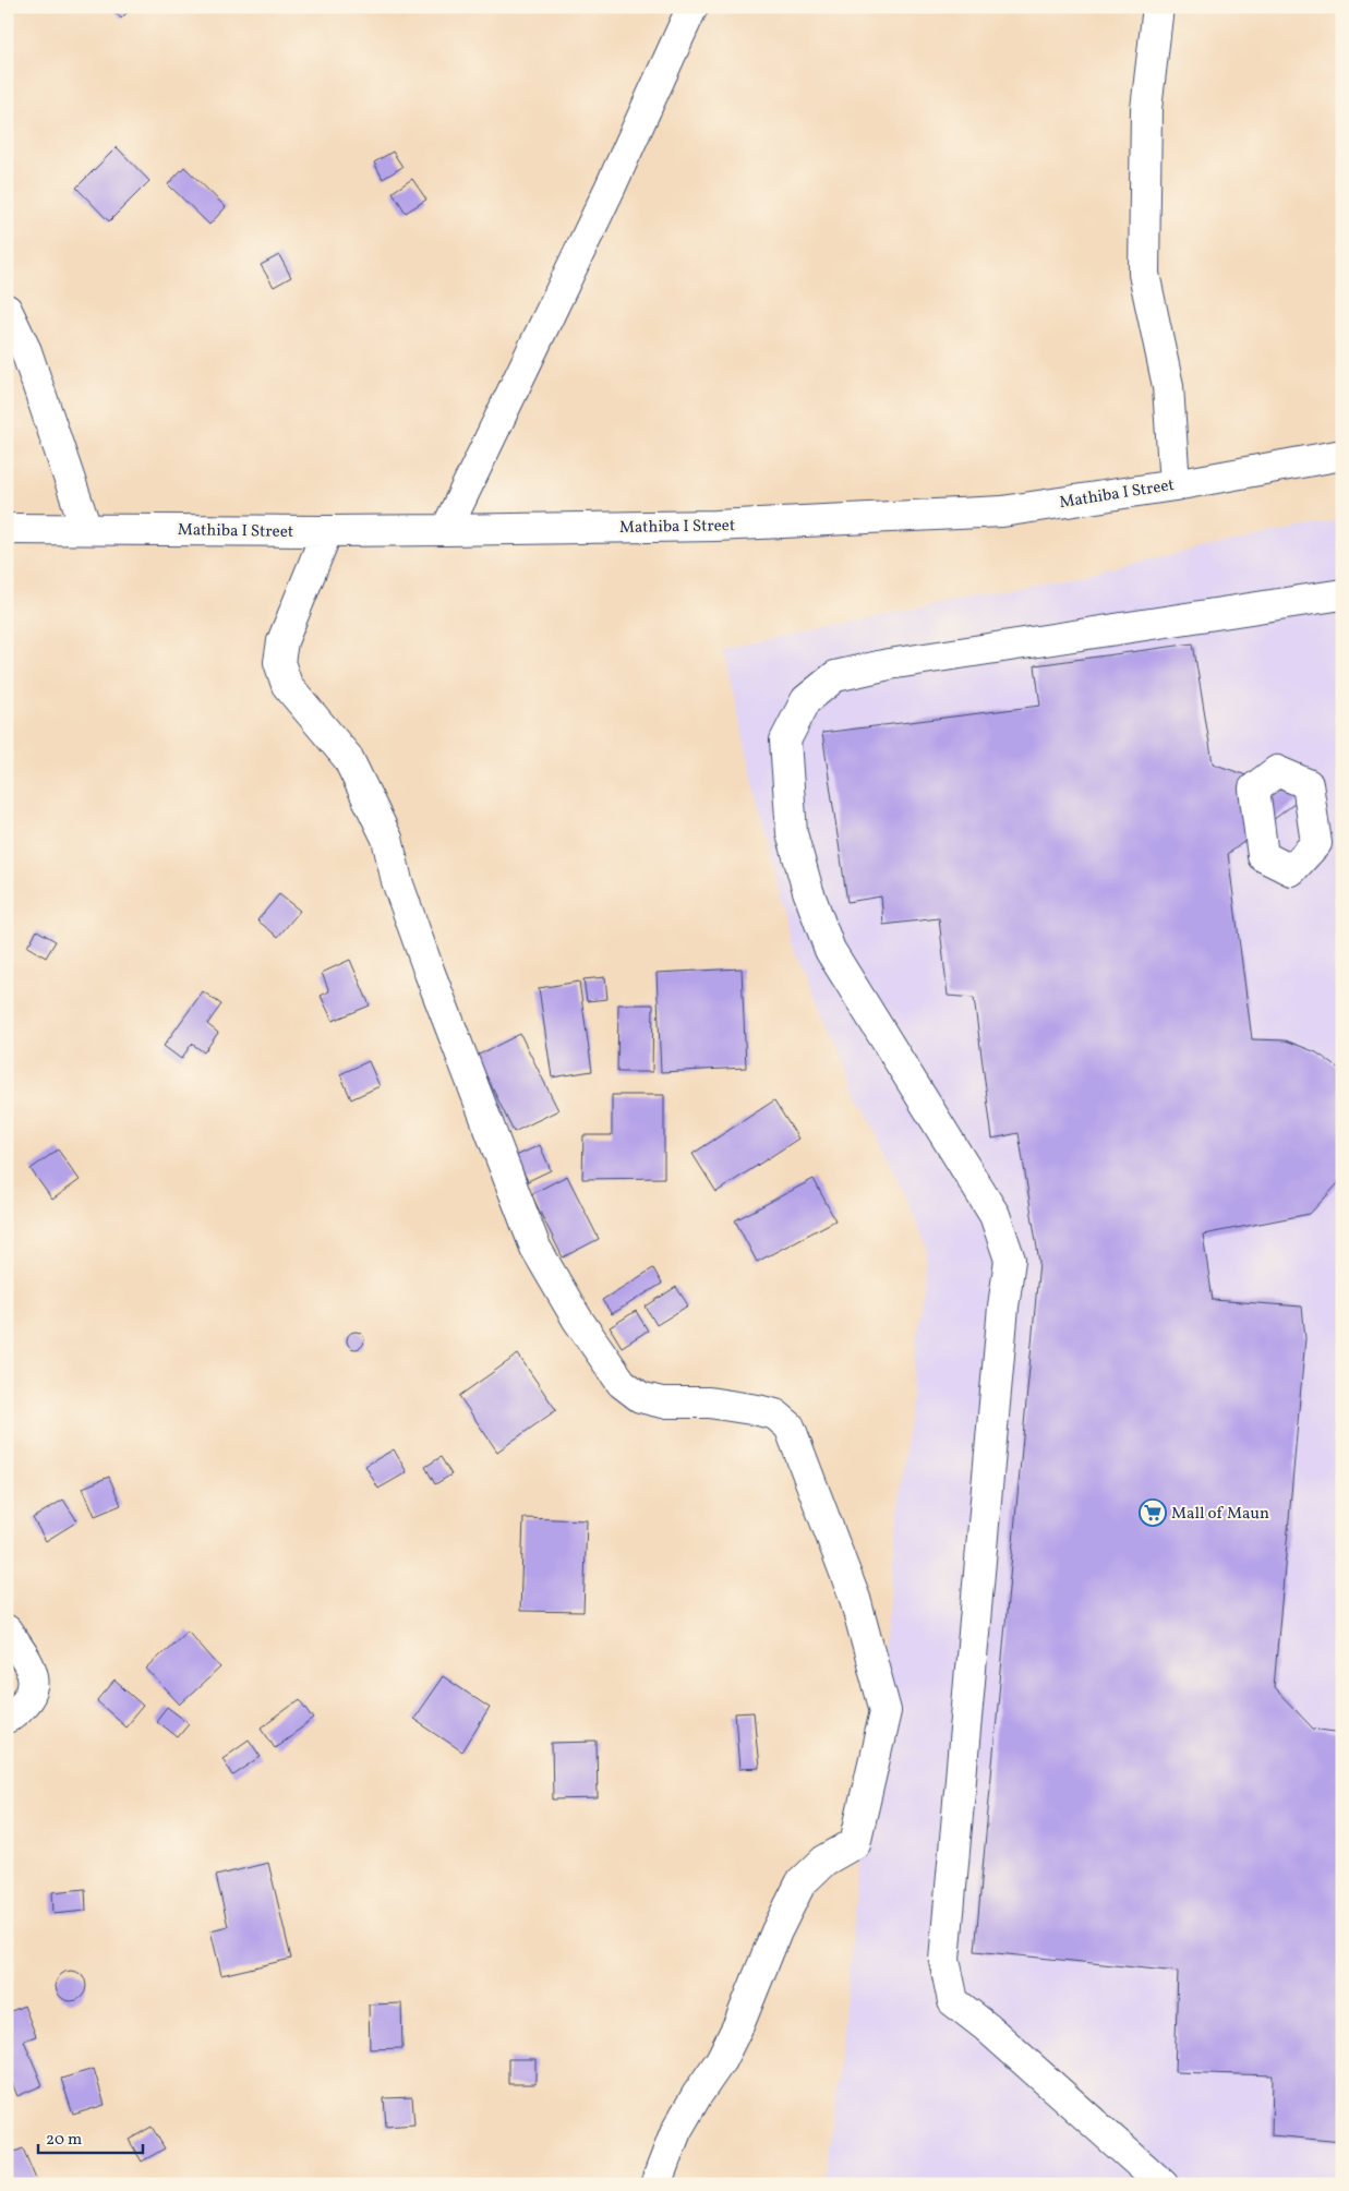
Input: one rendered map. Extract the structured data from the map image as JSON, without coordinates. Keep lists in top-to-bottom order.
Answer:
{
  "streets": {
    "street": ["Mathiba I Street"]
  },
  "places": {
    "supermarket": ["Mall of Maun"]
  },
  "scale_bar": "20 m"
}
